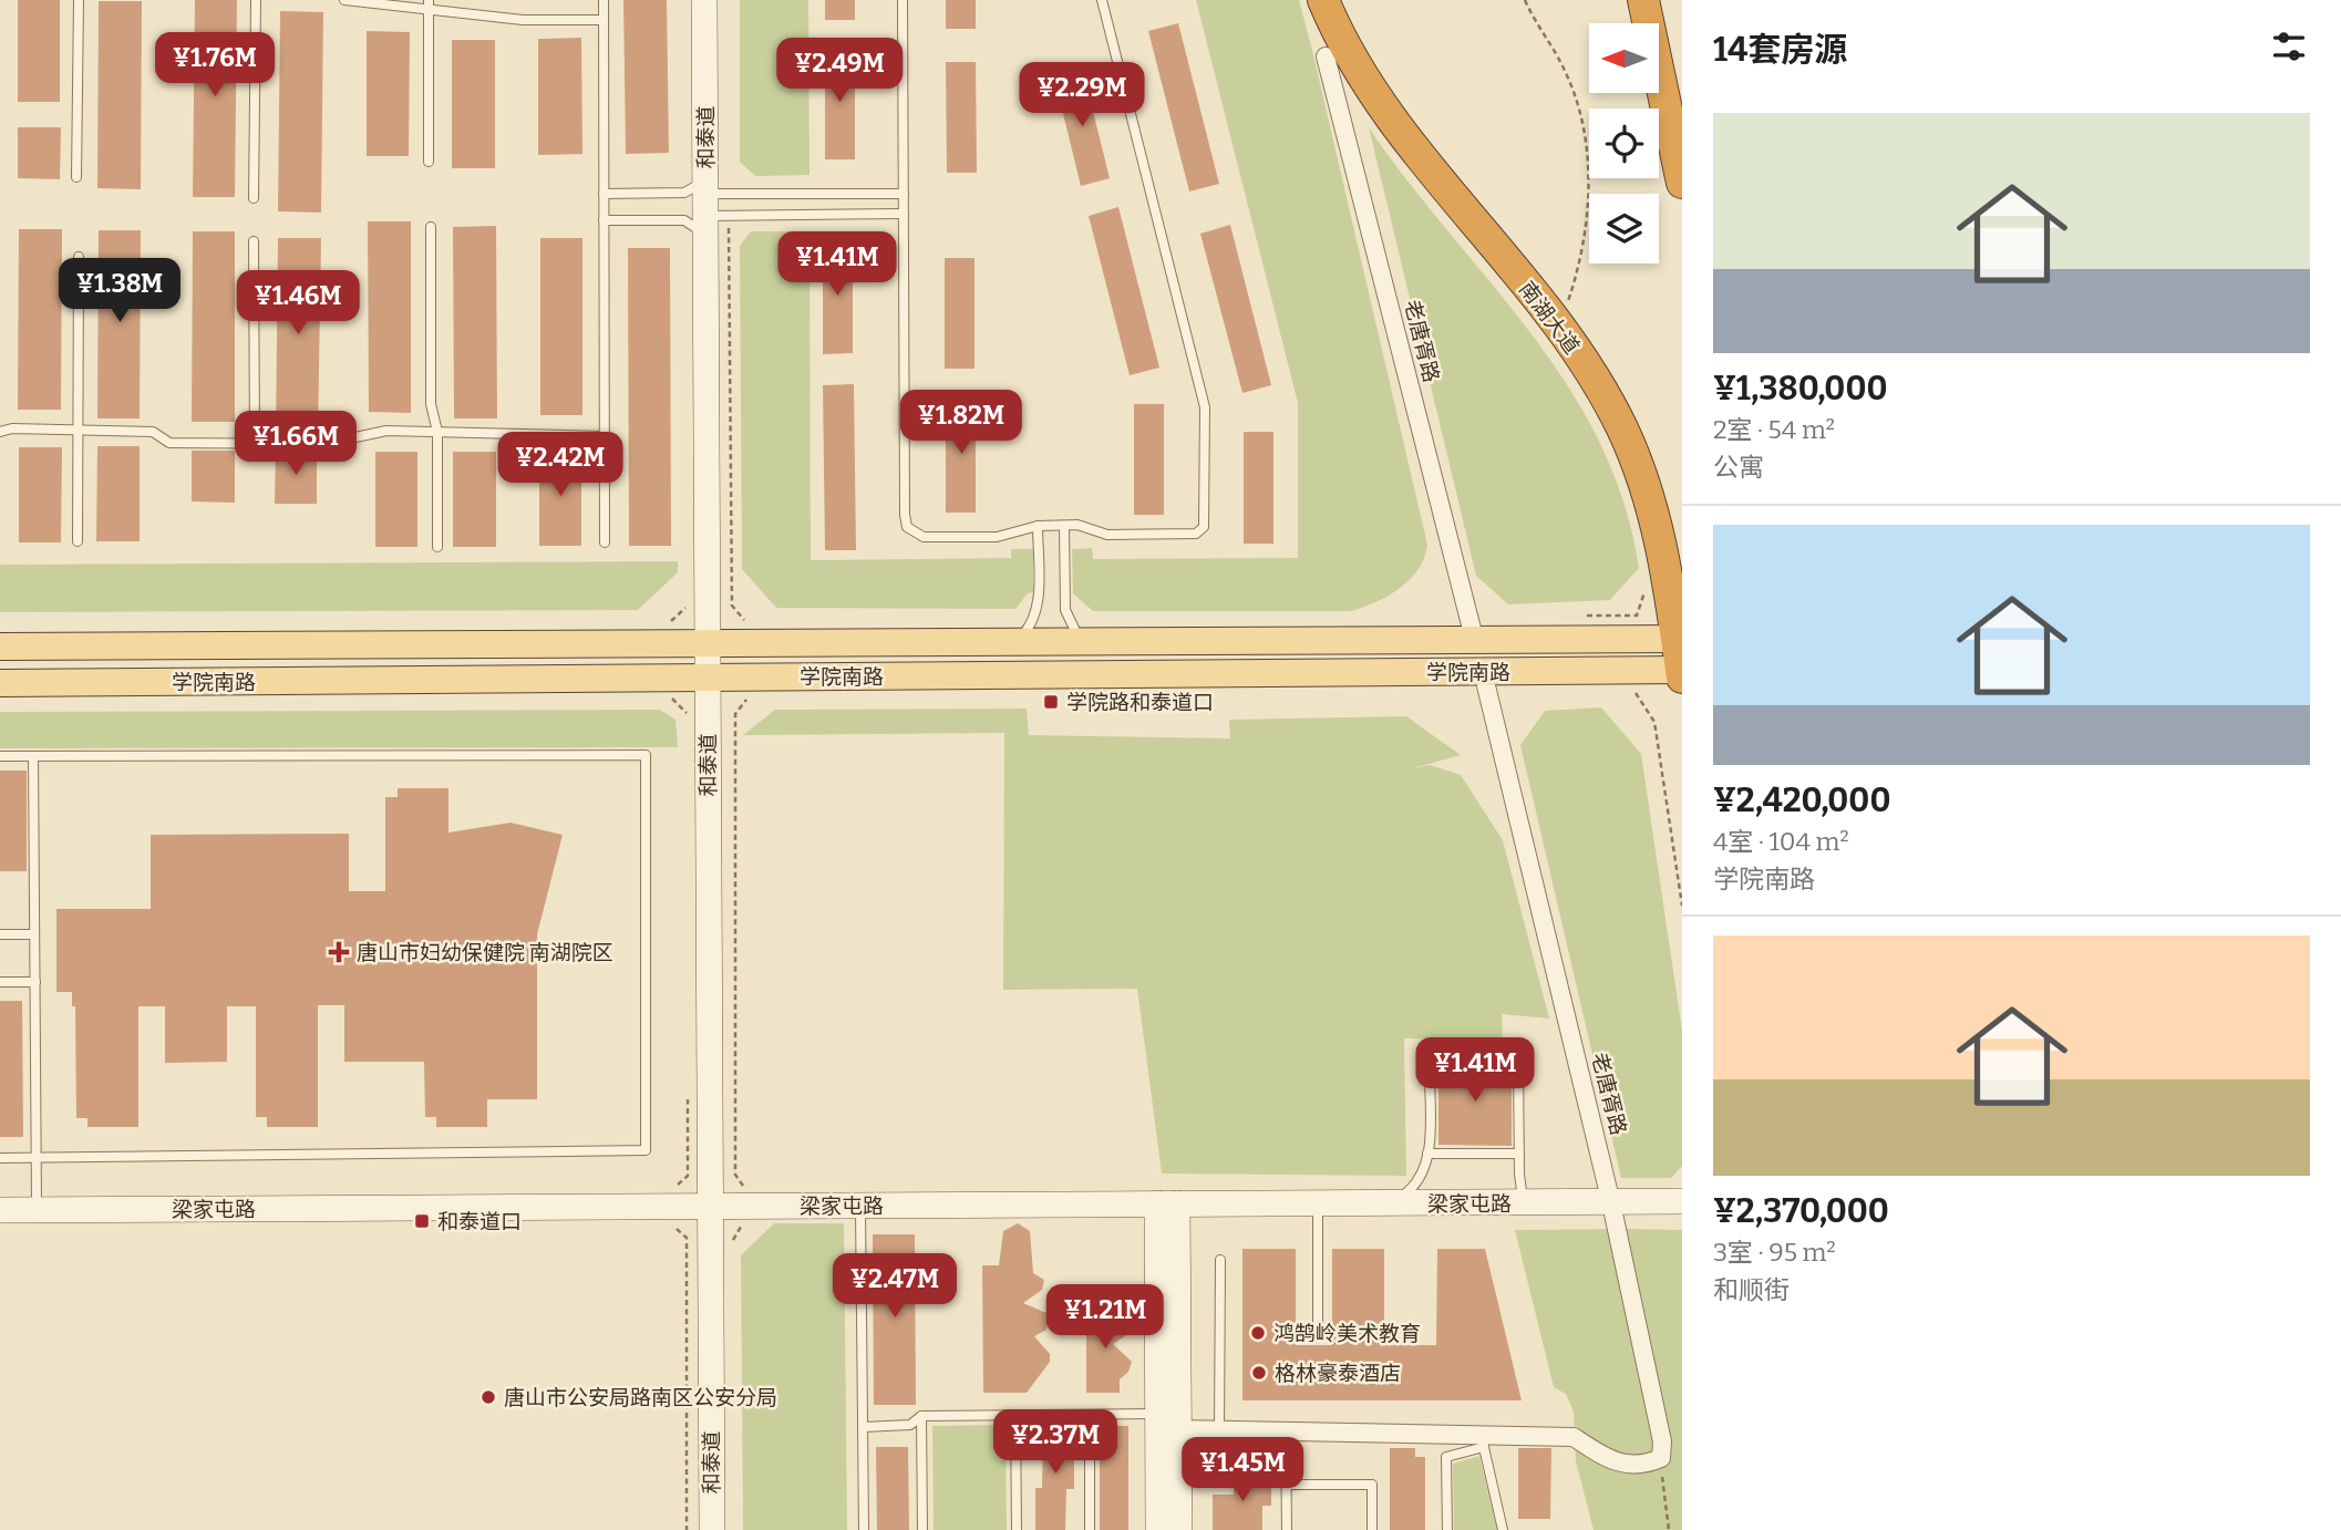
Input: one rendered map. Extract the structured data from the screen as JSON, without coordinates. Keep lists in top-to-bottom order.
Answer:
{
  "streets": {
    "highway": ["南湖大道"],
    "main road": ["学院南路"],
    "street": ["和泰道", "老唐胥路", "梁家屯路"]
  },
  "crossings": [
    ["和泰道", "学院南路"],
    ["和泰道", "梁家屯路"],
    ["南湖大道", "学院南路"],
    ["老唐胥路", "学院南路"],
    ["老唐胥路", "梁家屯路"]
  ],
  "places": {
    "transit": ["学院路和泰道口", "和泰道口"],
    "health": ["唐山市妇幼保健院 南湖院区"],
    "other": ["鸿鹄岭美术教育", "格林豪泰酒店", "唐山市公安局路南区公安分局"]
  },
  "north": "left",
  "page": {
    "heading": "14套房源",
    "price": [
      "¥1.76M",
      "¥2.49M",
      "¥2.29M",
      "¥1.41M",
      "¥1.38M",
      "¥1.46M",
      "¥1.82M",
      "¥1.66M",
      "¥2.42M",
      "¥1.41M",
      "¥2.47M",
      "¥1.21M",
      "¥2.37M",
      "¥1.45M"
    ],
    "list": [
      {
        "name": "¥1,380,000",
        "note": "2室 · 54 m² · 公寓"
      },
      {
        "name": "¥2,420,000",
        "note": "4室 · 104 m² · 学院南路"
      },
      {
        "name": "¥2,370,000",
        "note": "3室 · 95 m² · 和顺街"
      }
    ]
  }
}
